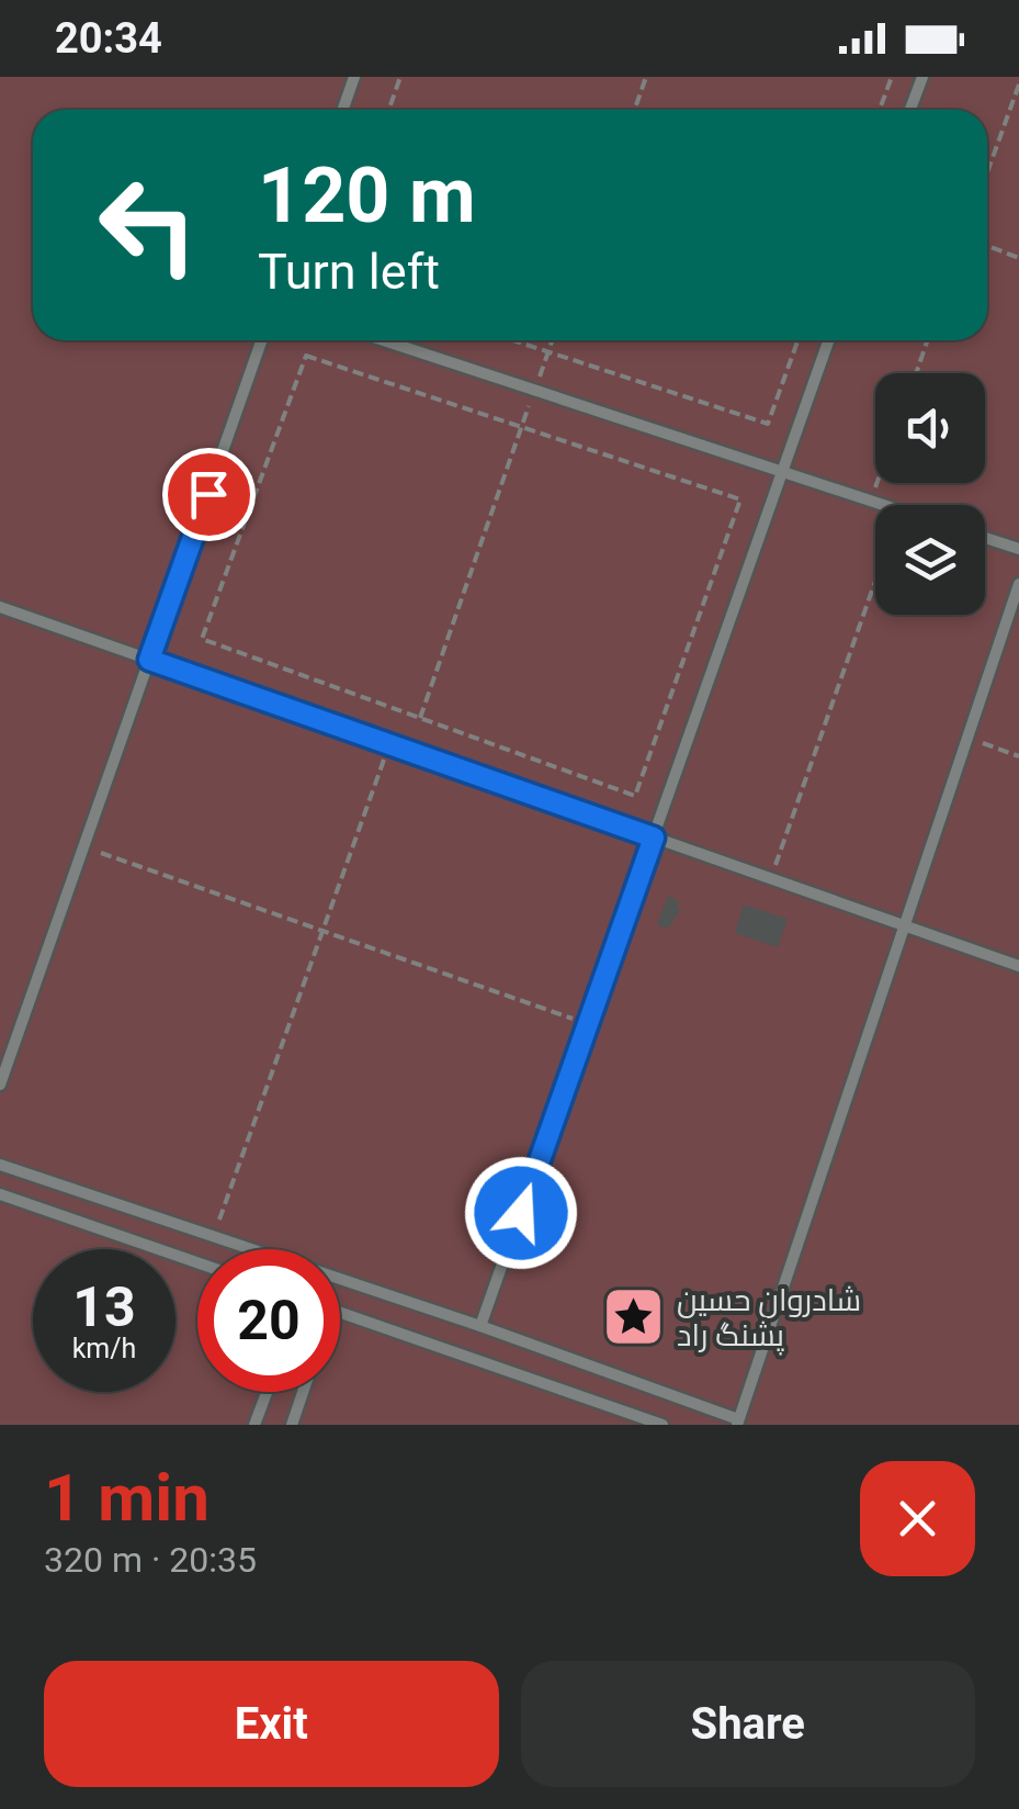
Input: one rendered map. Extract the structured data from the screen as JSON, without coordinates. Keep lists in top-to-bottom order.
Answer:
{
  "places": {
    "place": ["شادروان حسین پشنگ راد"]
  },
  "page": {
    "status": "20:34",
    "turn": ["120 m", "Turn left"],
    "speed": "13 km/h",
    "limit": "20",
    "heading": ["1 min", "320 m · 20:35"],
    "buttons": ["Exit", "Share"]
  }
}
